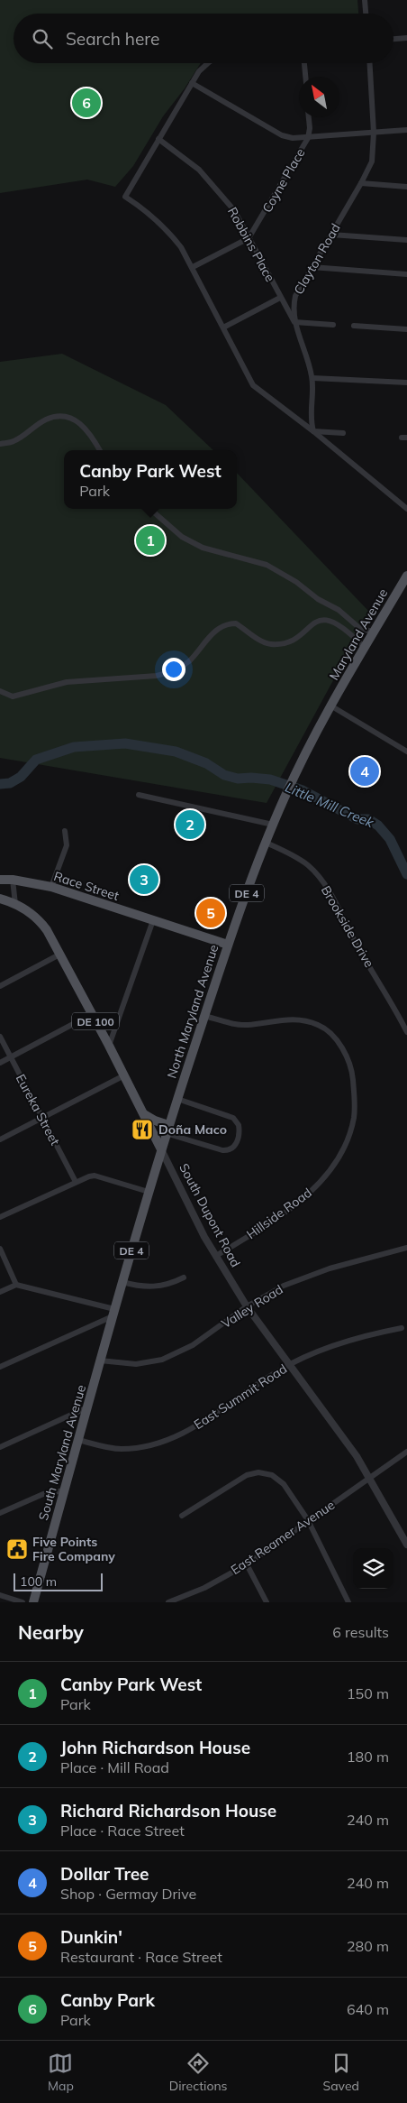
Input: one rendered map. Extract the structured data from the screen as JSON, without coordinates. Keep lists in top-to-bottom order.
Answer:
{
  "streets": {
    "main road": [
      "Maryland Avenue",
      "Race Street",
      "DE 4",
      "North Maryland Avenue",
      "DE 100",
      "South Dupont Road",
      "South Maryland Avenue"
    ],
    "street": [
      "Coyne Place",
      "Robbins Place",
      "Clayton Road",
      "Brookside Drive",
      "Eureka Street",
      "Hillside Road",
      "Valley Road",
      "East Summit Road",
      "East Reamer Avenue"
    ]
  },
  "crossings": [
    ["Coyne Place", "Robbins Place"],
    ["Robbins Place", "Clayton Road"],
    ["Maryland Avenue", "North Maryland Avenue"],
    ["Race Street", "North Maryland Avenue"],
    ["Brookside Drive", "North Maryland Avenue"],
    ["North Maryland Avenue", "Hillside Road"],
    ["North Maryland Avenue", "South Dupont Road"],
    ["North Maryland Avenue", "South Maryland Avenue"],
    ["Hillside Road", "South Dupont Road"],
    ["South Dupont Road", "Valley Road"],
    ["South Dupont Road", "East Summit Road"],
    ["South Dupont Road", "East Reamer Avenue"],
    ["Valley Road", "South Maryland Avenue"],
    ["East Summit Road", "South Maryland Avenue"]
  ],
  "water": ["Little Mill Creek"],
  "places": {
    "restaurant": ["Doña Maco"],
    "public building": ["Five Points Fire Company"]
  },
  "scale_bar": "100 m",
  "north": "top left",
  "page": {
    "search": "Search here",
    "pins": [
      "6",
      "1",
      "4",
      "2",
      "3",
      "5"
    ],
    "popup": ["Canby Park West", "Park"],
    "scale": "100 m",
    "heading": ["Nearby", "6 results"],
    "list": [
      {
        "mark": "1",
        "name": "Canby Park West",
        "note": "Park",
        "value": "150 m"
      },
      {
        "mark": "2",
        "name": "John Richardson House",
        "note": "Place · Mill Road",
        "value": "180 m"
      },
      {
        "mark": "3",
        "name": "Richard Richardson House",
        "note": "Place · Race Street",
        "value": "240 m"
      },
      {
        "mark": "4",
        "name": "Dollar Tree",
        "note": "Shop · Germay Drive",
        "value": "240 m"
      },
      {
        "mark": "5",
        "name": "Dunkin'",
        "note": "Restaurant · Race Street",
        "value": "280 m"
      },
      {
        "mark": "6",
        "name": "Canby Park",
        "note": "Park",
        "value": "640 m"
      }
    ],
    "nav": ["Map", "Directions", "Saved"]
  }
}
